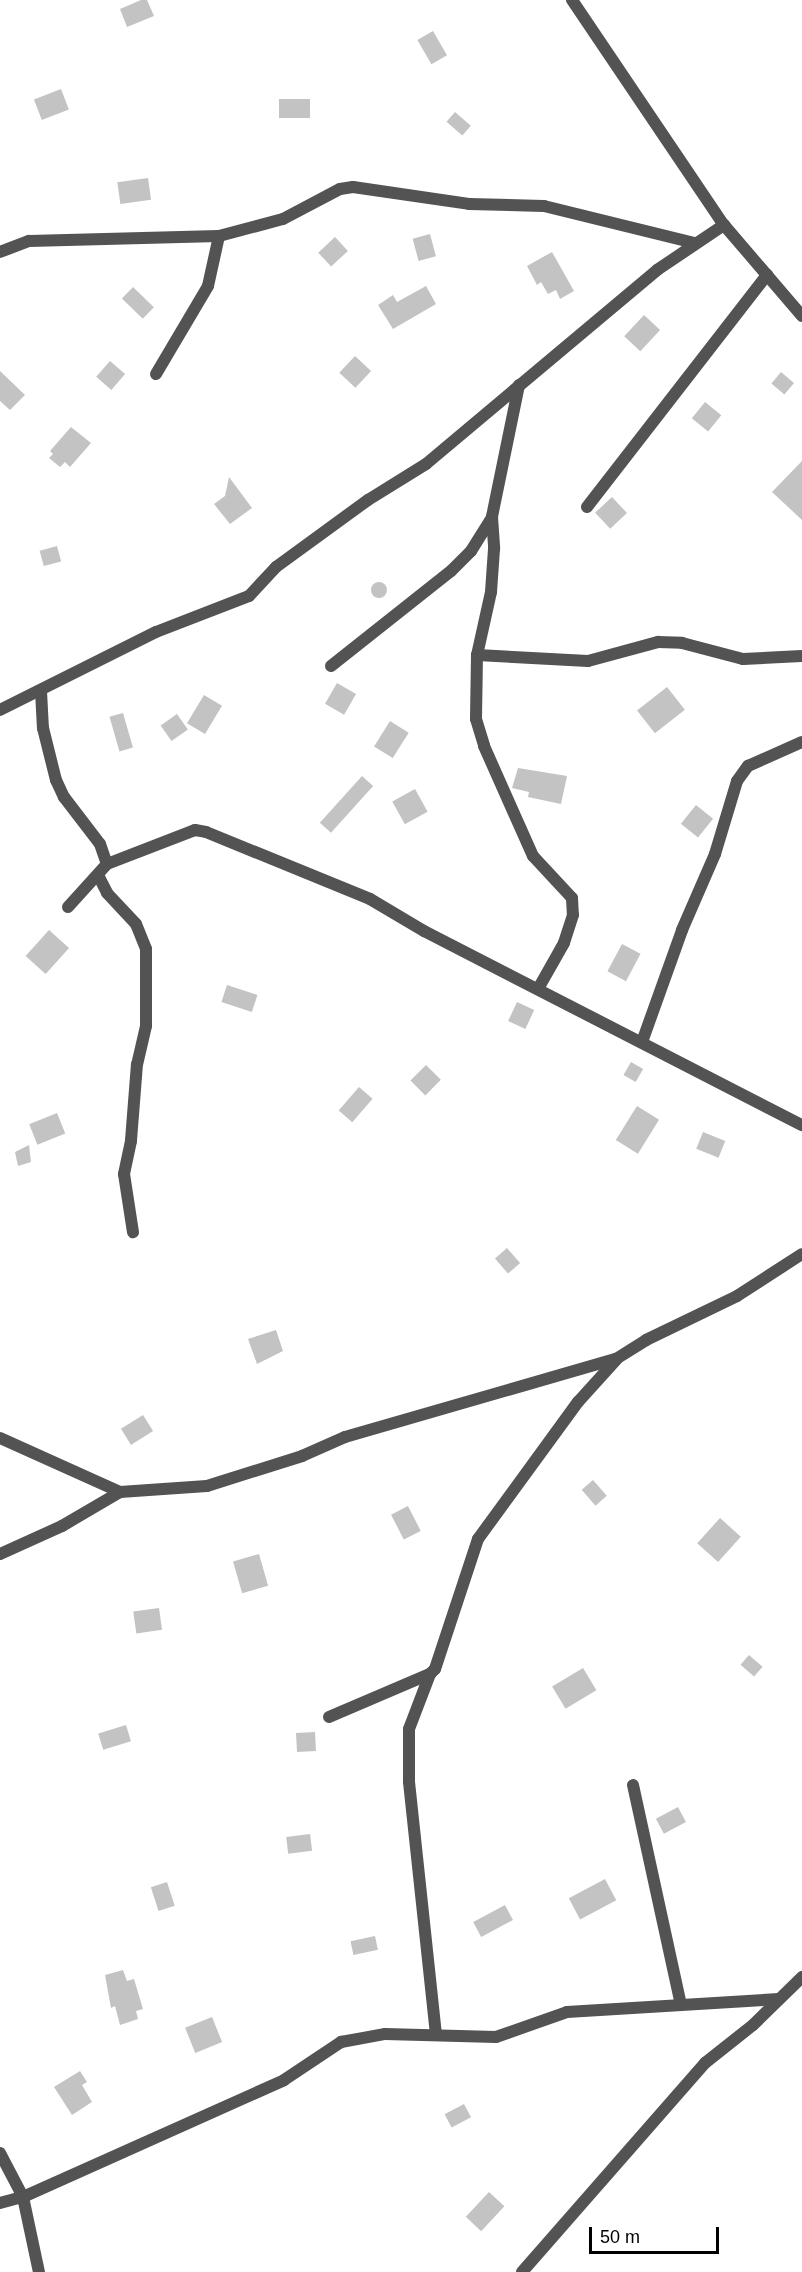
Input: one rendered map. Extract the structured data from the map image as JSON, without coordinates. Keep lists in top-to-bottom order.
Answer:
{
  "scale_bar": "50 m"
}
